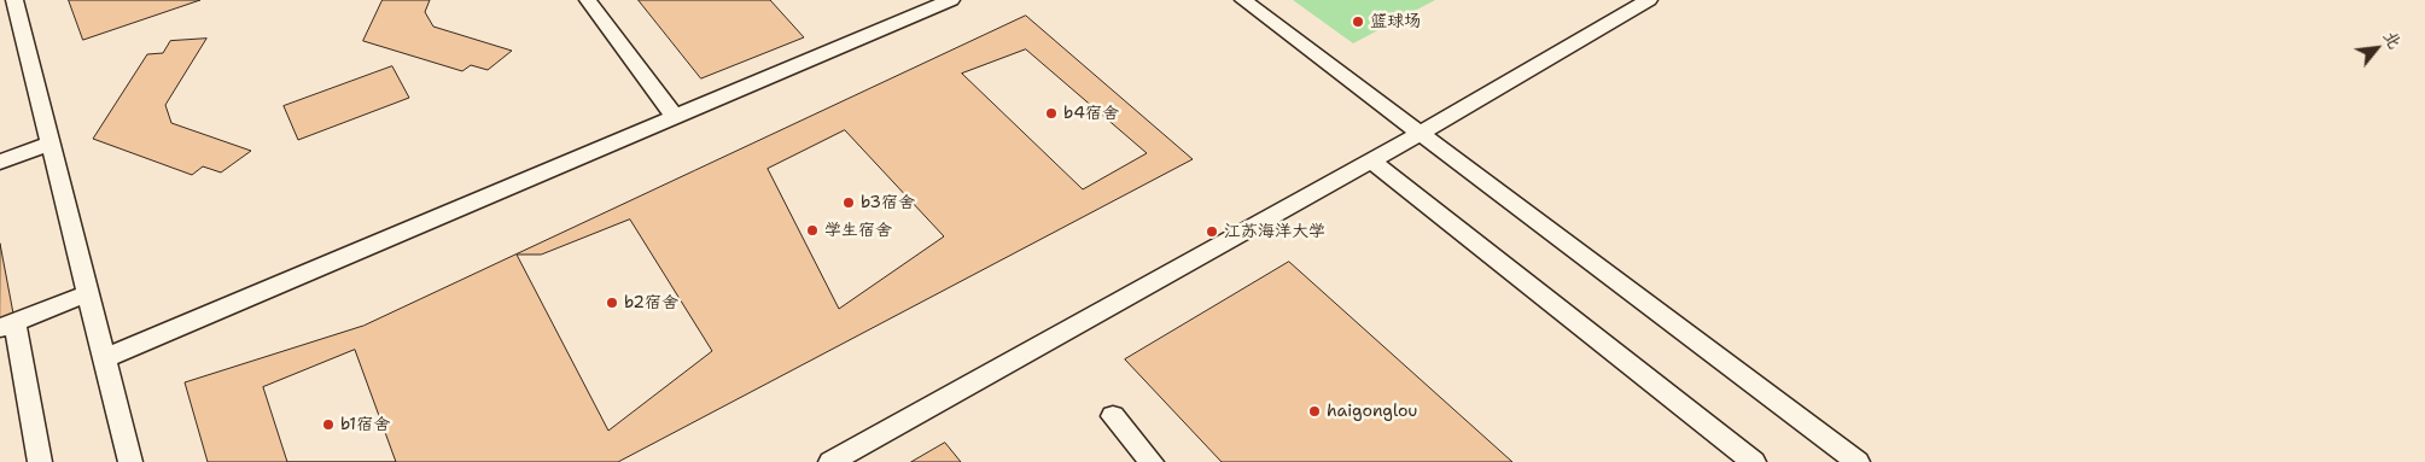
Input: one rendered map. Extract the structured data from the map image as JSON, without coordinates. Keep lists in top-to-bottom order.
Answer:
{
  "places": [
    "篮球场",
    "b4宿舍",
    "b3宿舍",
    "学生宿舍",
    "江苏海洋大学",
    "b2宿舍",
    "haigonglou",
    "b1宿舍"
  ],
  "north": "top right"
}
